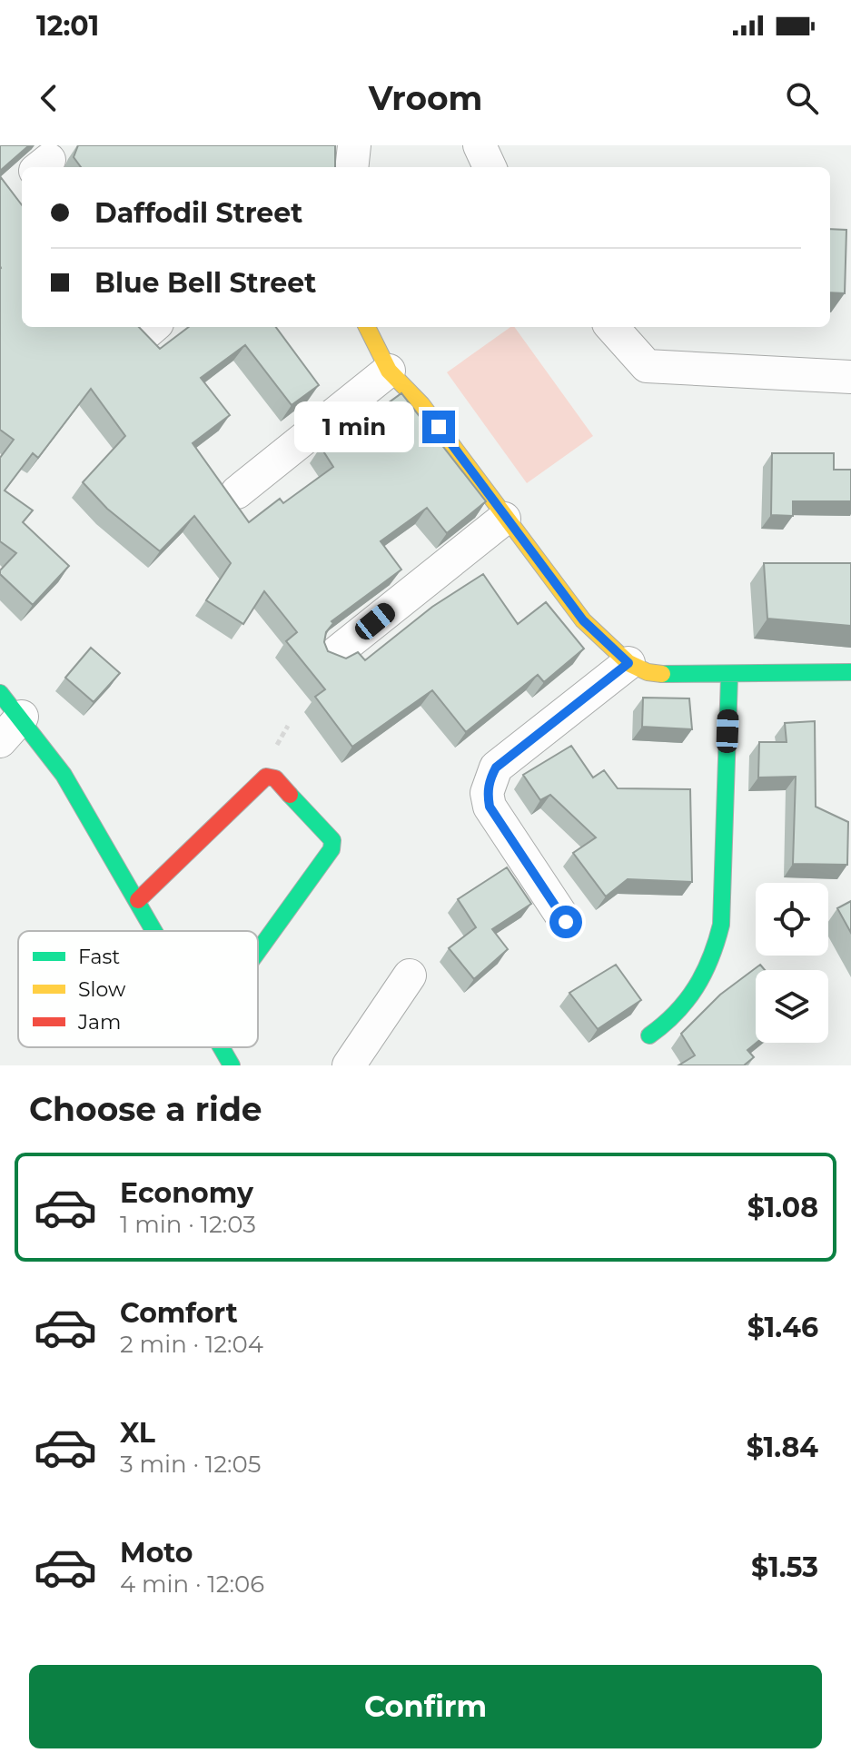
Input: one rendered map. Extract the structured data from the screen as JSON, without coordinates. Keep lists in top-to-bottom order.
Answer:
{
  "legend": ["Fast", "Slow", "Jam"],
  "page": {
    "status": "12:01",
    "header": "Vroom",
    "banner": ["Daffodil Street", "Blue Bell Street"],
    "bubble": "1 min",
    "heading": "Choose a ride",
    "list": [
      {
        "name": "Economy",
        "note": "1 min · 12:03",
        "value": "$1.08"
      },
      {
        "name": "Comfort",
        "note": "2 min · 12:04",
        "value": "$1.46"
      },
      {
        "name": "XL",
        "note": "3 min · 12:05",
        "value": "$1.84"
      },
      {
        "name": "Moto",
        "note": "4 min · 12:06",
        "value": "$1.53"
      }
    ],
    "buttons": "Confirm"
  }
}
